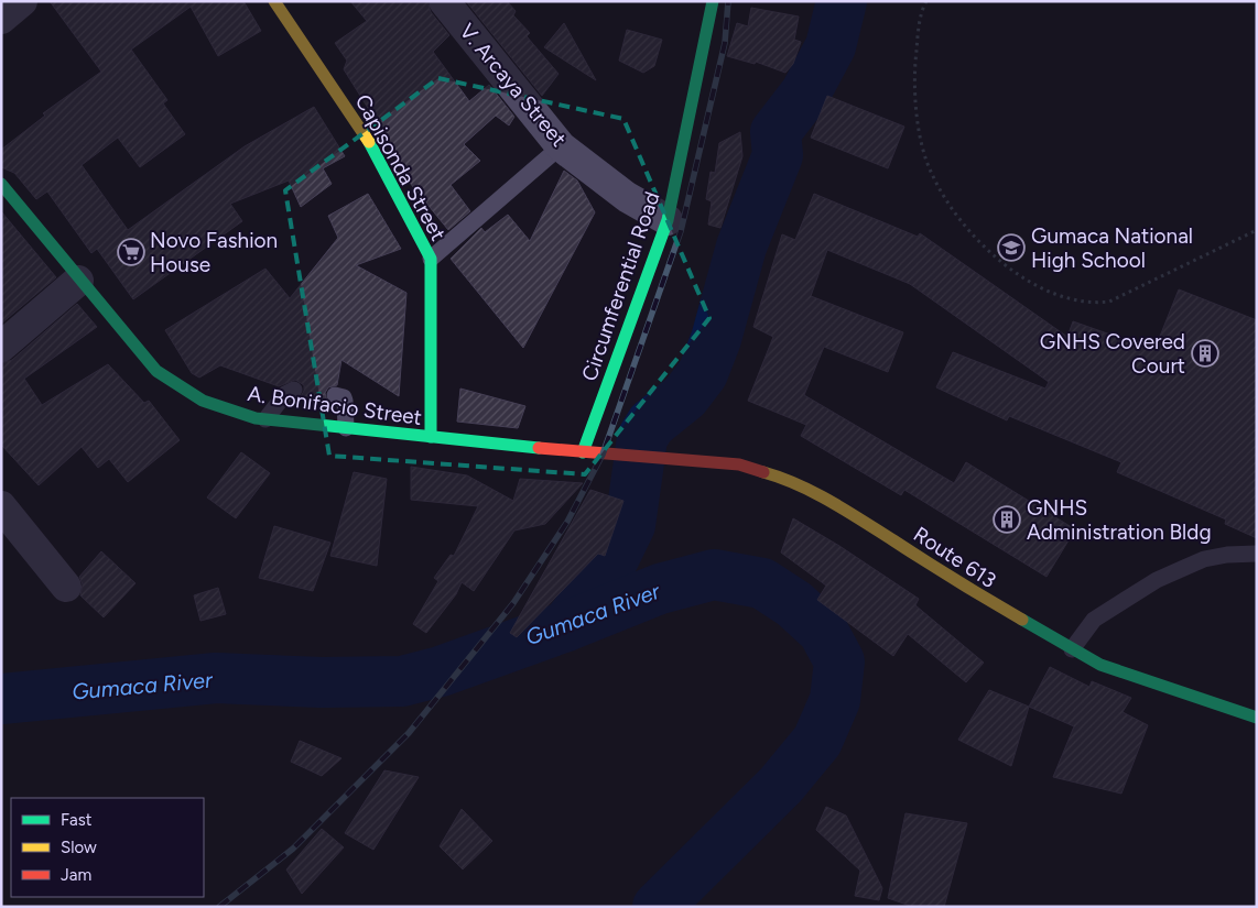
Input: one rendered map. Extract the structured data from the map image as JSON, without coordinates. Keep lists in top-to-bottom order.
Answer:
{
  "streets": {
    "main road": [
      "Capisonda Street",
      "Circumferential Road",
      "A. Bonifacio Street",
      "Route 613"
    ],
    "street": ["V. Arcaya Street"]
  },
  "crossings": [
    ["V. Arcaya Street", "Circumferential Road"],
    ["Capisonda Street", "A. Bonifacio Street"],
    ["Circumferential Road", "A. Bonifacio Street"],
    ["A. Bonifacio Street", "Route 613"]
  ],
  "water": ["Gumaca River"],
  "places": {
    "school or university": ["Gumaca National High School"],
    "supermarket": ["Novo Fashion House"],
    "building": ["GNHS Covered Court", "GNHS Administration Bldg"]
  },
  "legend": ["Fast", "Slow", "Jam"]
}
